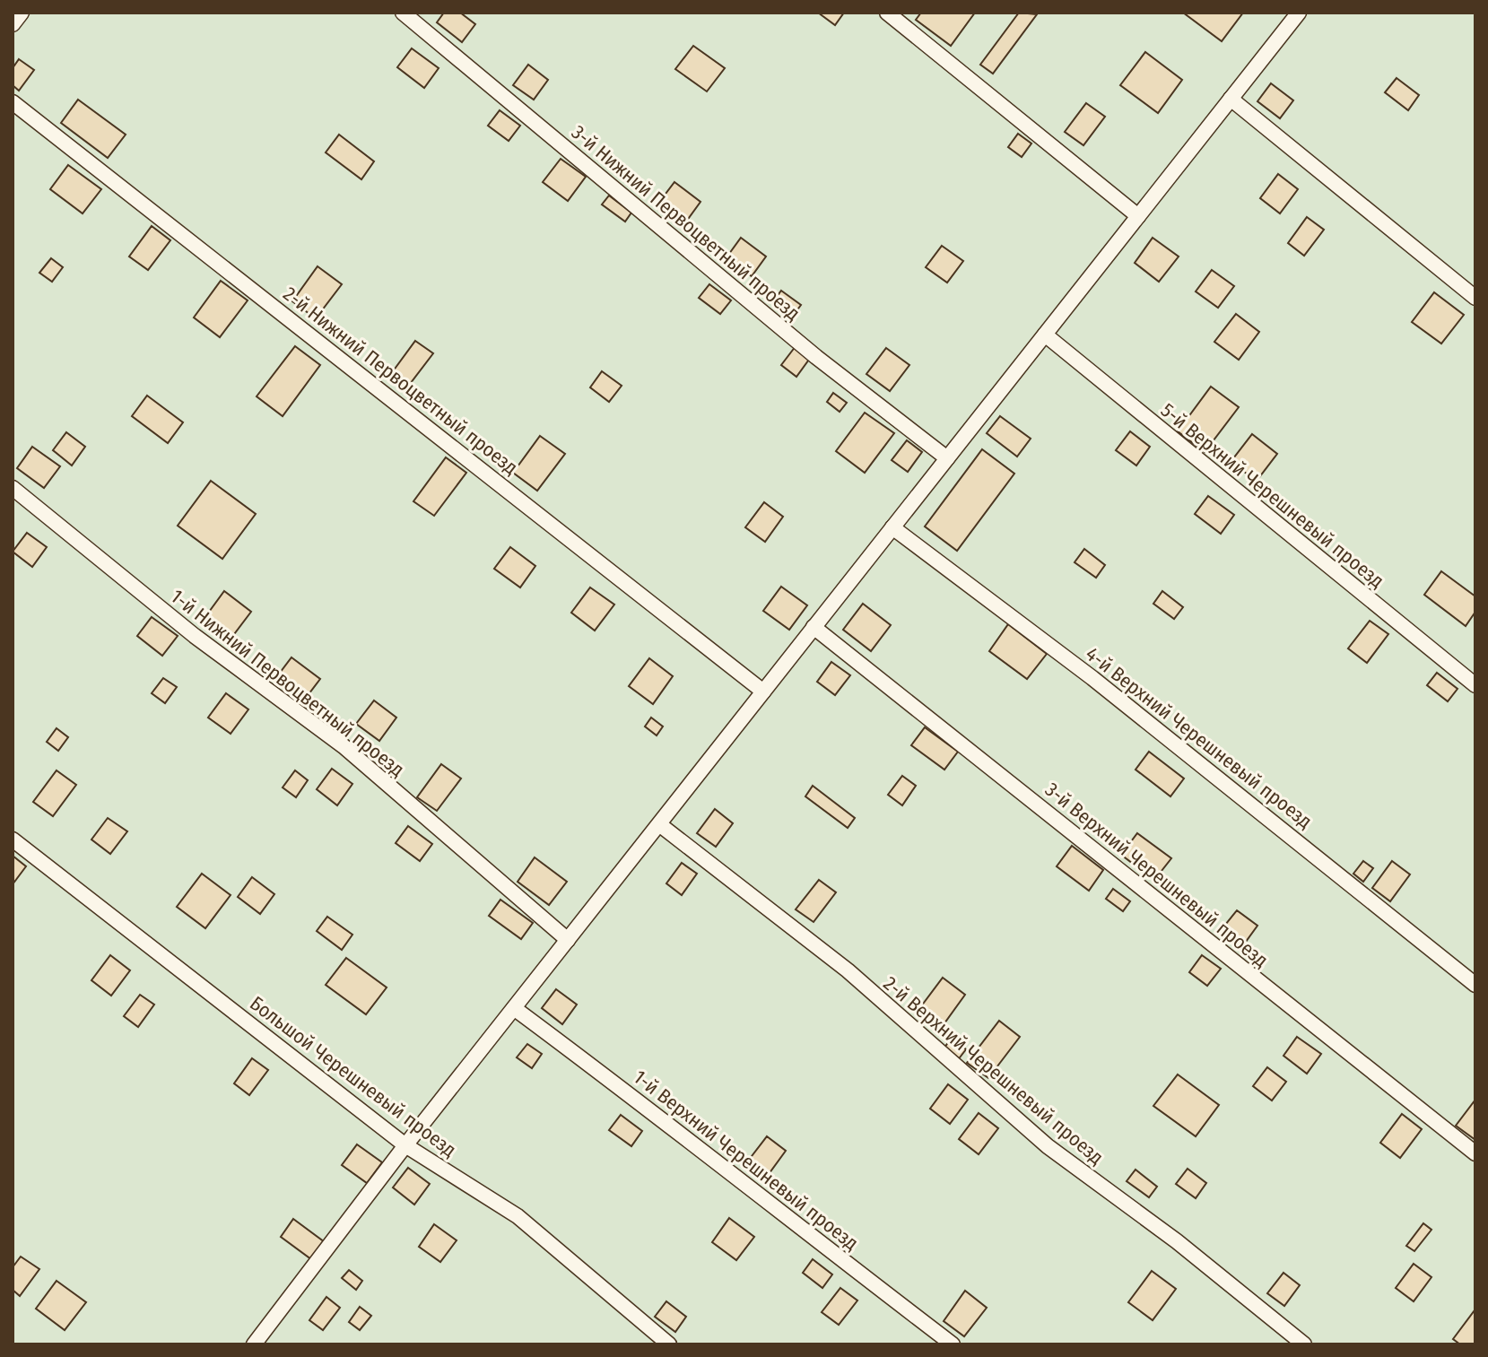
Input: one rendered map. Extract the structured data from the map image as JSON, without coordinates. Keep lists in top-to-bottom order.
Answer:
{
  "streets": {
    "lane": [
      "3-й Нижний Первоцветный проезд",
      "2-й Нижний Первоцветный проезд",
      "5-й Верхний Черешневый проезд",
      "1-й Нижний Первоцветный проезд",
      "4-й Верхний Черешневый проезд",
      "3-й Верхний Черешневый проезд",
      "2-й Верхний Черешневый проезд",
      "Большой Черешневый проезд",
      "1-й Верхний Черешневый проезд"
    ]
  }
}
